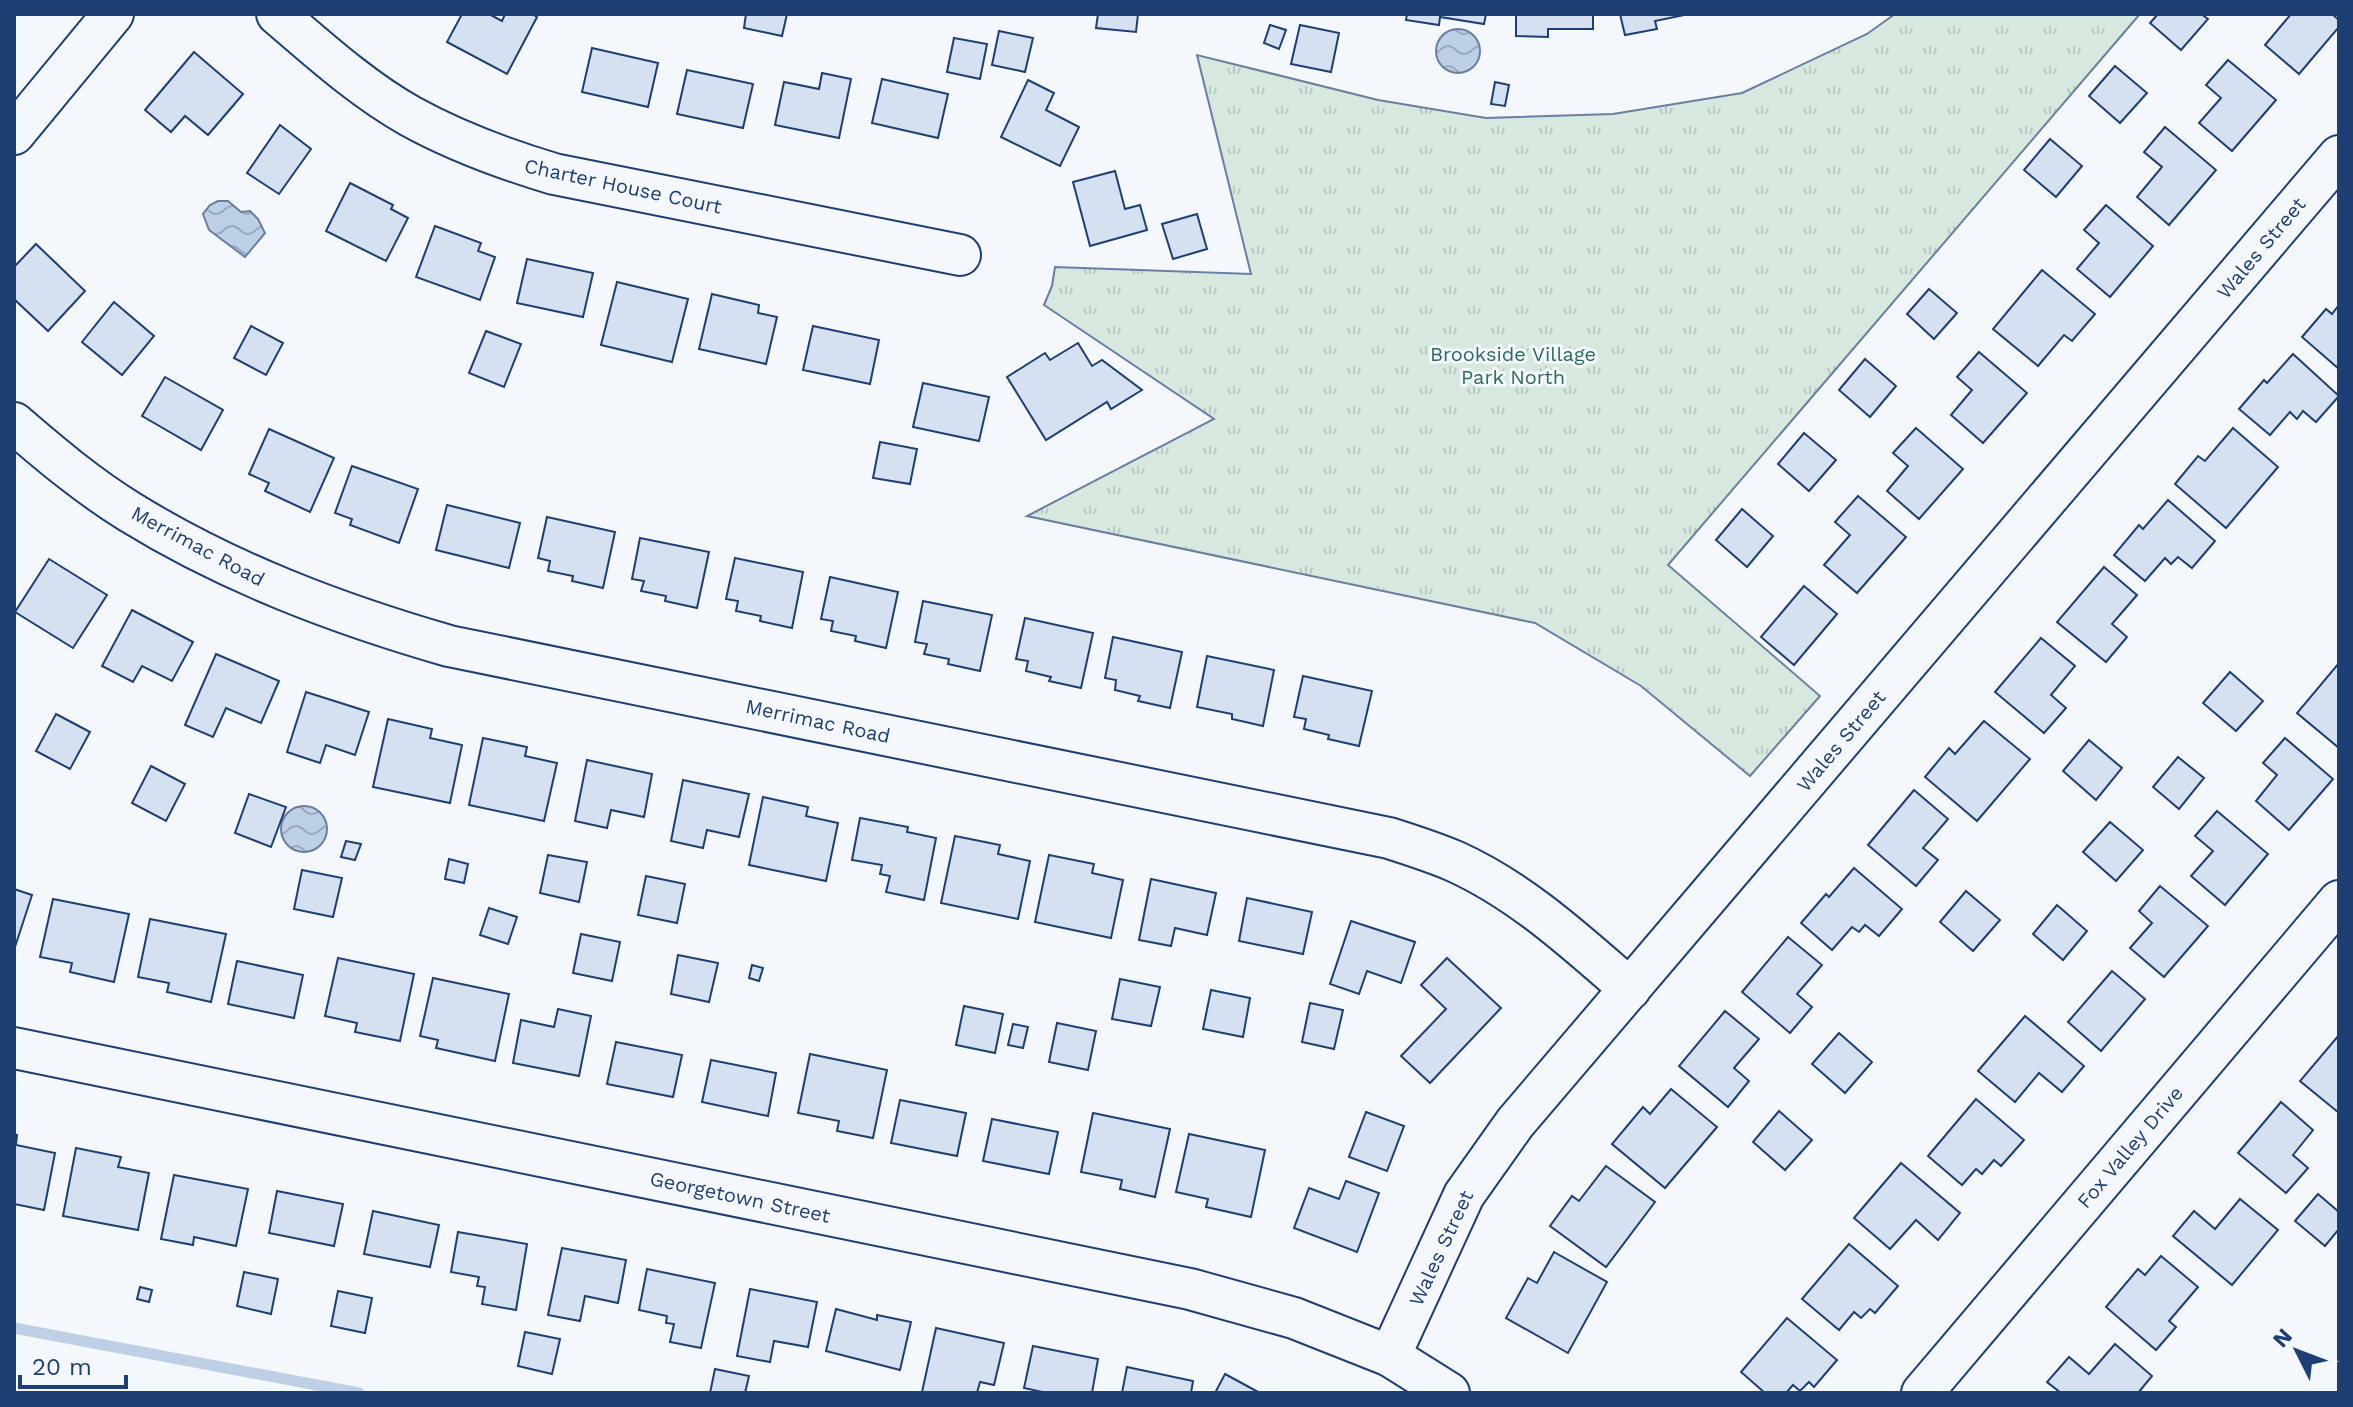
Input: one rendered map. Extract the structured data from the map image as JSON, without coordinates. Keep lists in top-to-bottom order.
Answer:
{
  "streets": {
    "street": [
      "Charter House Court",
      "Wales Street",
      "Merrimac Road",
      "Fox Valley Drive",
      "Georgetown Street"
    ]
  },
  "crossings": [
    ["Wales Street", "Merrimac Road"],
    ["Wales Street", "Georgetown Street"]
  ],
  "parks": ["Brookside Village Park North"],
  "scale_bar": "20 m",
  "north": "top left"
}
